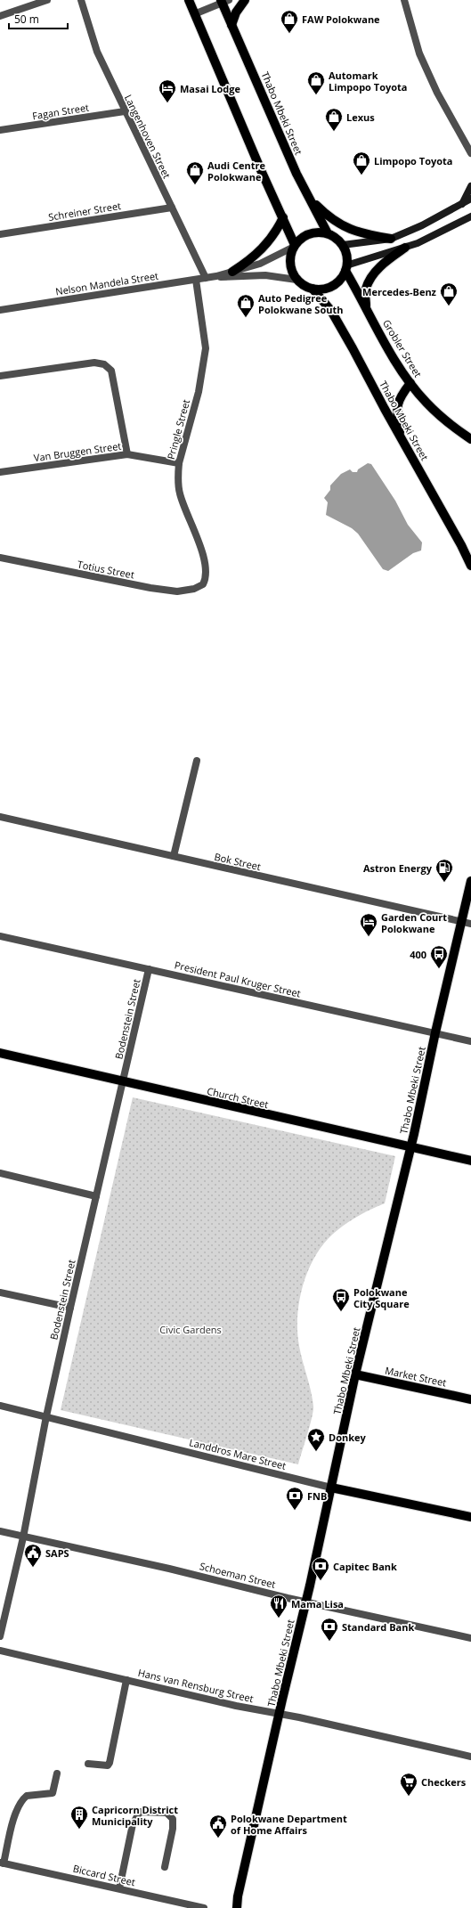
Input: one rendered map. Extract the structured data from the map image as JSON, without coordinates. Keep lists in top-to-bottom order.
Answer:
{
  "streets": {
    "main road": [
      "Thabo Mbeki Street",
      "Grobler Street",
      "Church Street",
      "Market Street",
      "Landdros Mare Street"
    ],
    "street": [
      "Fagan Street",
      "Langenhoven Street",
      "Schreiner Street",
      "Nelson Mandela Street",
      "Pringle Street",
      "Van Bruggen Street",
      "Totius Street",
      "Bok Street",
      "President Paul Kruger Street",
      "Bodenstein Street",
      "Schoeman Street",
      "Hans van Rensburg Street",
      "Biccard Street"
    ]
  },
  "crossings": [
    ["Fagan Street", "Langenhoven Street"],
    ["Thabo Mbeki Street", "Nelson Mandela Street"],
    ["Thabo Mbeki Street", "Grobler Street"],
    ["Thabo Mbeki Street", "Bok Street"],
    ["Thabo Mbeki Street", "President Paul Kruger Street"],
    ["Thabo Mbeki Street", "Church Street"],
    ["Thabo Mbeki Street", "Market Street"],
    ["Thabo Mbeki Street", "Landdros Mare Street"],
    ["Thabo Mbeki Street", "Schoeman Street"],
    ["Thabo Mbeki Street", "Hans van Rensburg Street"],
    ["Langenhoven Street", "Schreiner Street"],
    ["Langenhoven Street", "Nelson Mandela Street"],
    ["Nelson Mandela Street", "Grobler Street"],
    ["Nelson Mandela Street", "Pringle Street"],
    ["Pringle Street", "Van Bruggen Street"],
    ["Pringle Street", "Totius Street"],
    ["President Paul Kruger Street", "Bodenstein Street"],
    ["Bodenstein Street", "Church Street"],
    ["Bodenstein Street", "Landdros Mare Street"],
    ["Bodenstein Street", "Schoeman Street"]
  ],
  "parks": ["Civic Gardens"],
  "places": {
    "shop": [
      "FAW Polokwane",
      "Automark Limpopo Toyota",
      "Lexus",
      "Limpopo Toyota",
      "Audi Centre Polokwane",
      "Mercedes-Benz",
      "Auto Pedigree Polokwane South"
    ],
    "hotel": ["Masai Lodge", "Garden Court Polokwane"],
    "fuel station": ["Astron Energy"],
    "bus stop": ["400", "Polokwane City Square"],
    "place": ["Donkey"],
    "bank": ["FNB", "Capitec Bank", "Standard Bank"],
    "public building": ["SAPS", "Polokwane Department of Home Affairs"],
    "restaurant": ["Mama Lisa"],
    "supermarket": ["Checkers"],
    "building": ["Capricorn District Municipality"]
  },
  "scale_bar": "50 m"
}
